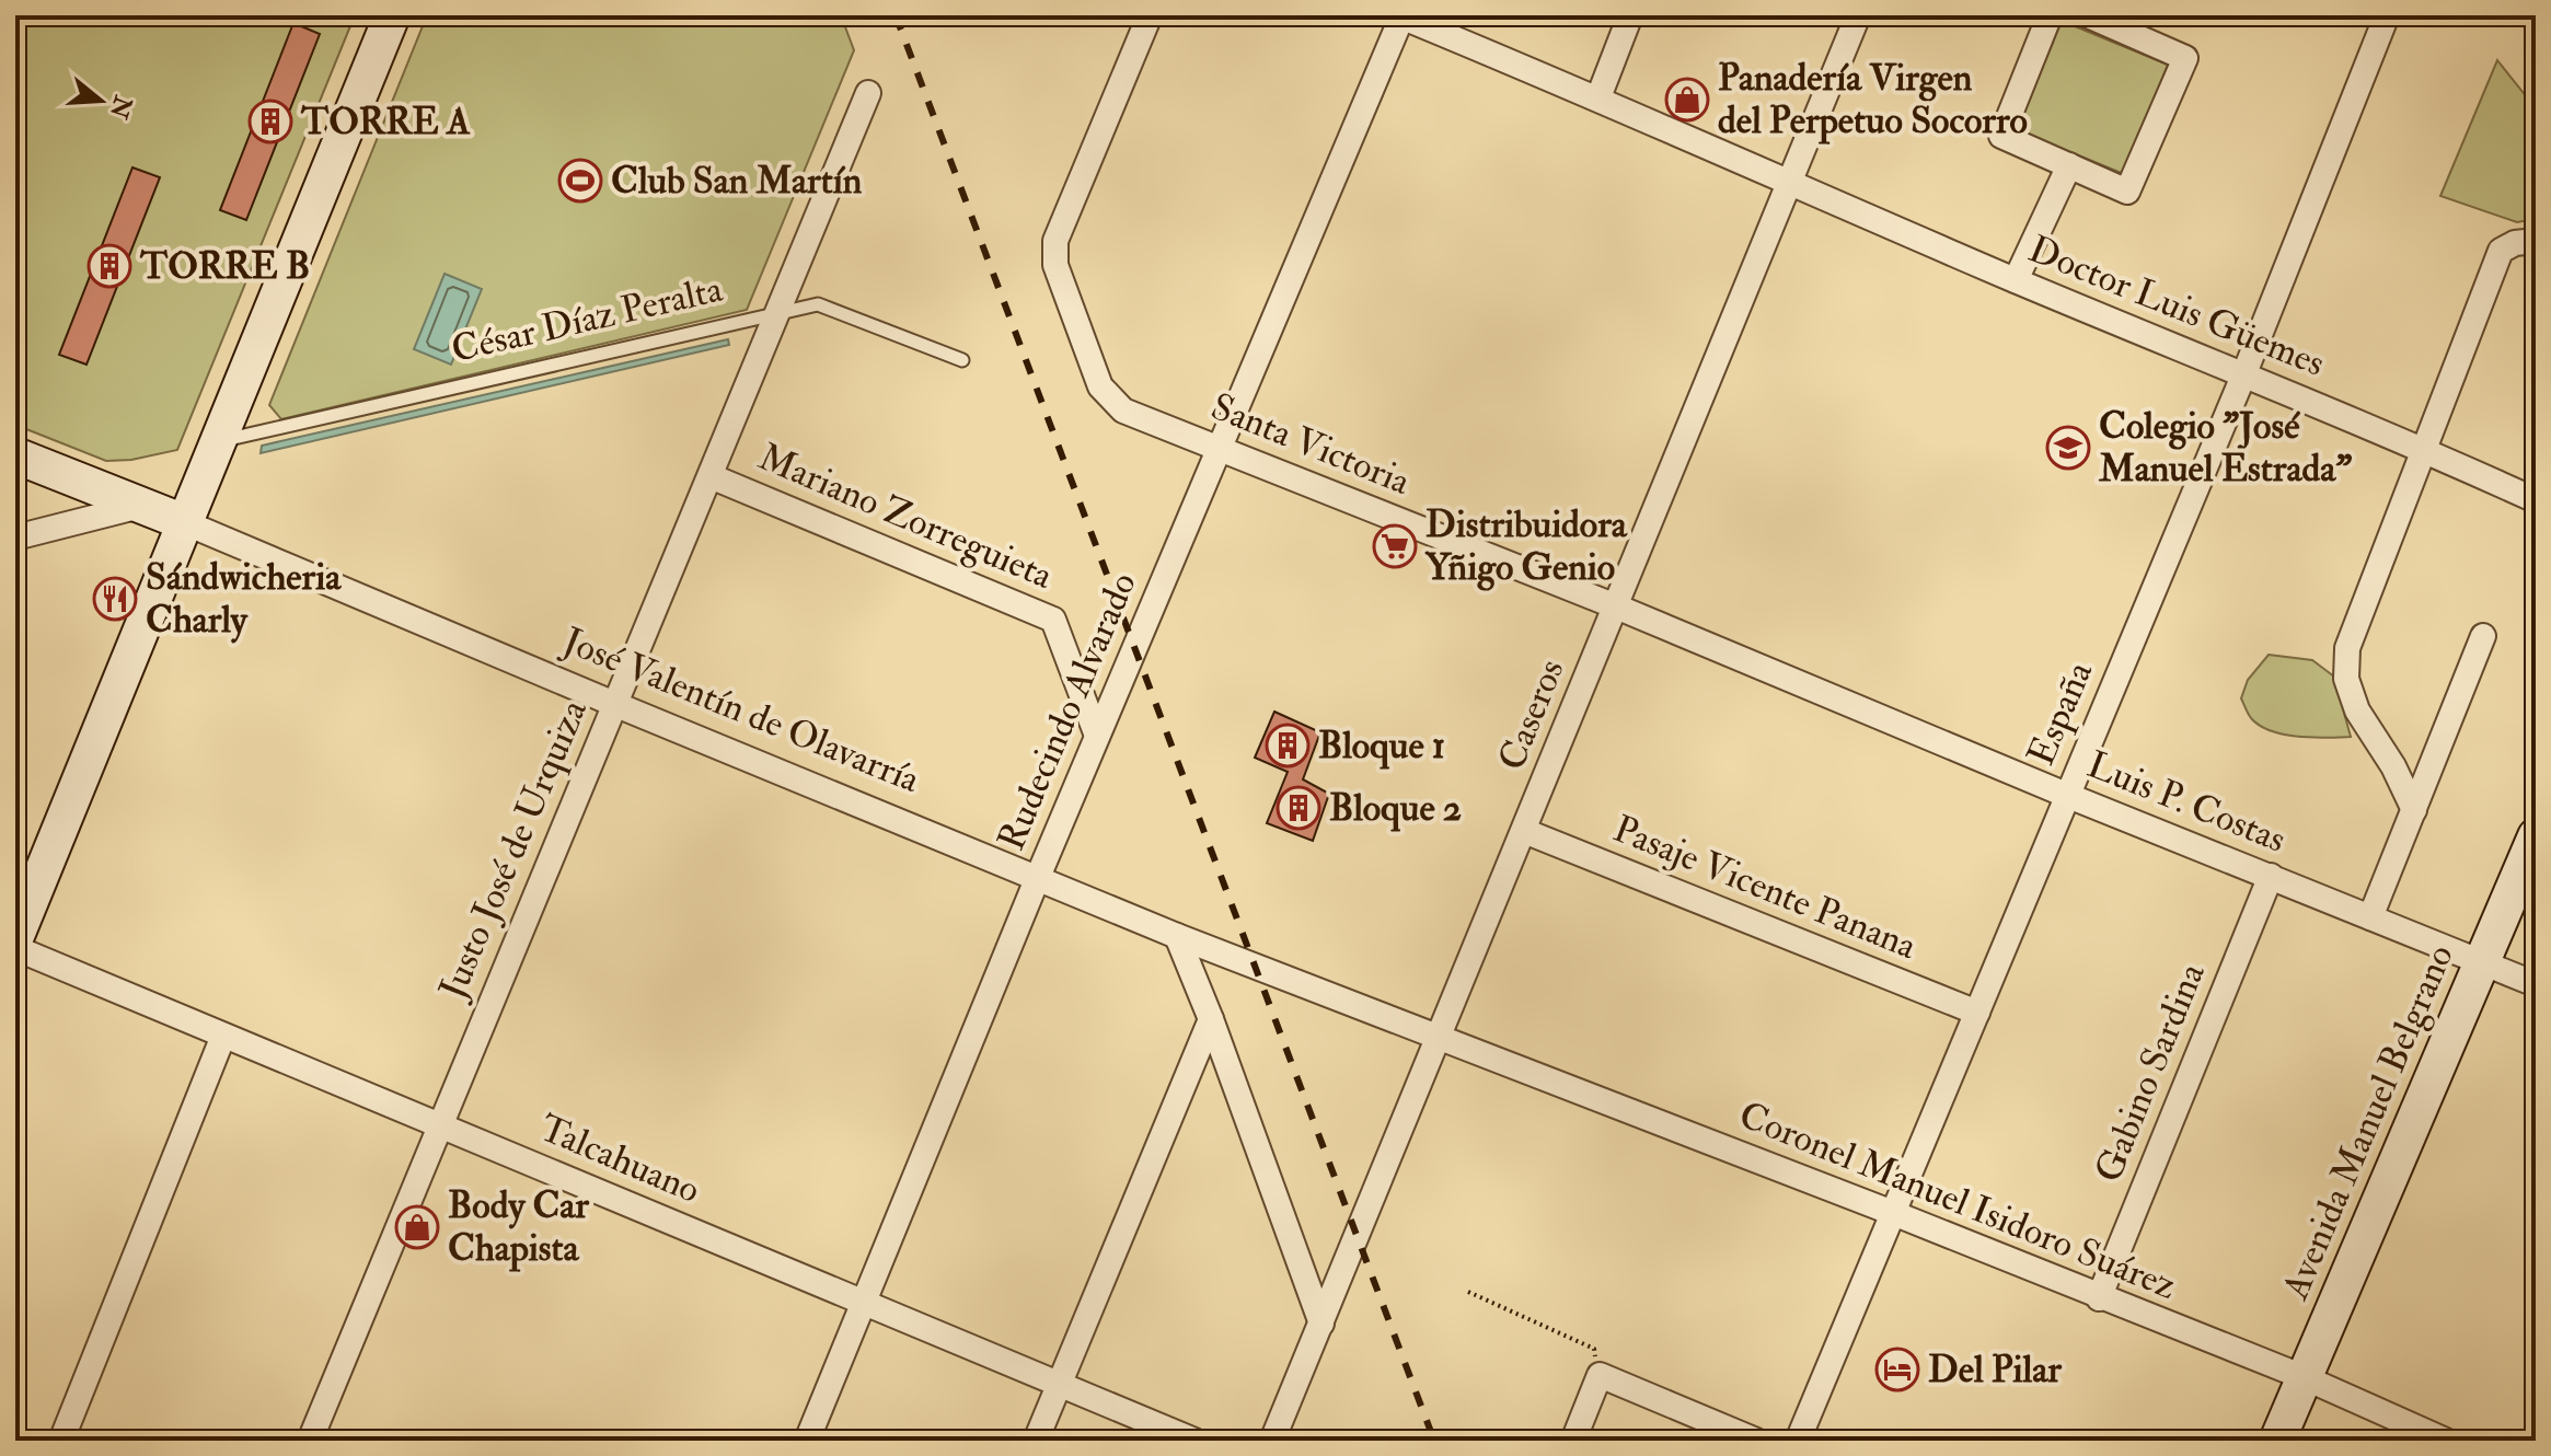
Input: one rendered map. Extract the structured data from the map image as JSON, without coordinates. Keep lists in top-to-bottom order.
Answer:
{
  "streets": {
    "main road": ["José Valentín de Olavarría", "Avenida Manuel Belgrano"],
    "street": [
      "Doctor Luis Güemes",
      "Santa Victoria",
      "Mariano Zorreguieta",
      "Rudecindo Alvarado",
      "España",
      "Caseros",
      "Luis P. Costas",
      "Justo José de Urquiza",
      "Pasaje Vicente Panana",
      "Gabino Sardina",
      "Talcahuano",
      "Coronel Manuel Isidoro Suárez"
    ],
    "lane": ["César Díaz Peralta"]
  },
  "crossings": [
    ["Doctor Luis Güemes", "Rudecindo Alvarado"],
    ["Doctor Luis Güemes", "España"],
    ["Doctor Luis Güemes", "Caseros"],
    ["César Díaz Peralta", "Justo José de Urquiza"],
    ["Santa Victoria", "Rudecindo Alvarado"],
    ["Santa Victoria", "Caseros"],
    ["Santa Victoria", "Luis P. Costas"],
    ["Mariano Zorreguieta", "Rudecindo Alvarado"],
    ["Mariano Zorreguieta", "Justo José de Urquiza"],
    ["José Valentín de Olavarría", "Rudecindo Alvarado"],
    ["José Valentín de Olavarría", "Caseros"],
    ["José Valentín de Olavarría", "Justo José de Urquiza"],
    ["José Valentín de Olavarría", "Coronel Manuel Isidoro Suárez"],
    ["Rudecindo Alvarado", "Talcahuano"],
    ["España", "Luis P. Costas"],
    ["España", "Pasaje Vicente Panana"],
    ["España", "Coronel Manuel Isidoro Suárez"],
    ["Caseros", "Luis P. Costas"],
    ["Caseros", "Pasaje Vicente Panana"],
    ["Caseros", "Coronel Manuel Isidoro Suárez"],
    ["Luis P. Costas", "Gabino Sardina"],
    ["Luis P. Costas", "Avenida Manuel Belgrano"],
    ["Justo José de Urquiza", "Talcahuano"],
    ["Gabino Sardina", "Coronel Manuel Isidoro Suárez"],
    ["Avenida Manuel Belgrano", "Coronel Manuel Isidoro Suárez"]
  ],
  "places": {
    "shop": ["Panadería Virgen del Perpetuo Socorro", "Body Car Chapista"],
    "building": [
      "TORRE A",
      "TORRE B",
      "Bloque 1",
      "Bloque 2"
    ],
    "sports": ["Club San Martín"],
    "school or university": ["Colegio \"José Manuel Estrada\""],
    "supermarket": ["Distribuidora Yñigo Genio"],
    "restaurant": ["Sándwicheria Charly"],
    "hotel": ["Del Pilar"]
  },
  "north": "right"
}
